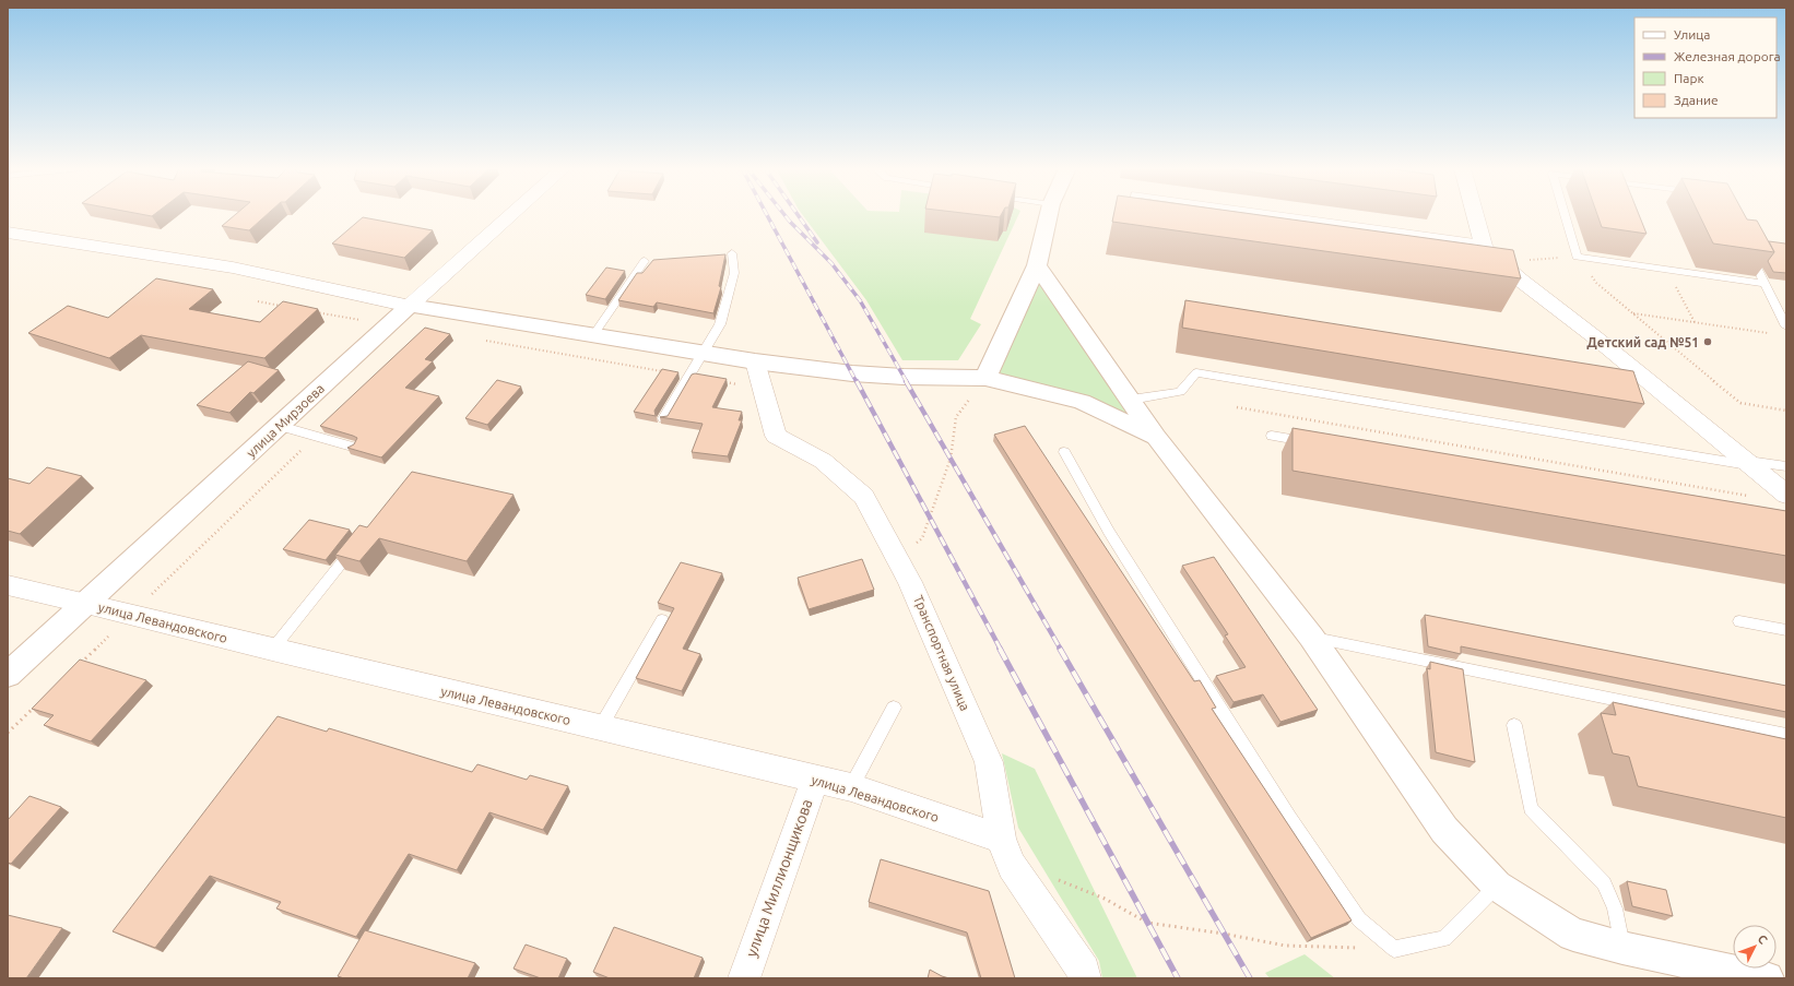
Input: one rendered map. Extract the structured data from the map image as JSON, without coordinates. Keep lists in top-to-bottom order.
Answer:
{
  "streets": {
    "street": [
      "улица Мирзоева",
      "улица Левандовского",
      "Транспортная улица",
      "улица Миллионщикова"
    ]
  },
  "crossings": [
    ["улица Мирзоева", "улица Левандовского"],
    ["улица Левандовского", "Транспортная улица"],
    ["улица Левандовского", "улица Миллионщикова"]
  ],
  "places": ["Детский сад №51"],
  "legend": [
    "Улица",
    "Железная дорога",
    "Парк",
    "Здание"
  ],
  "north": "top right"
}
